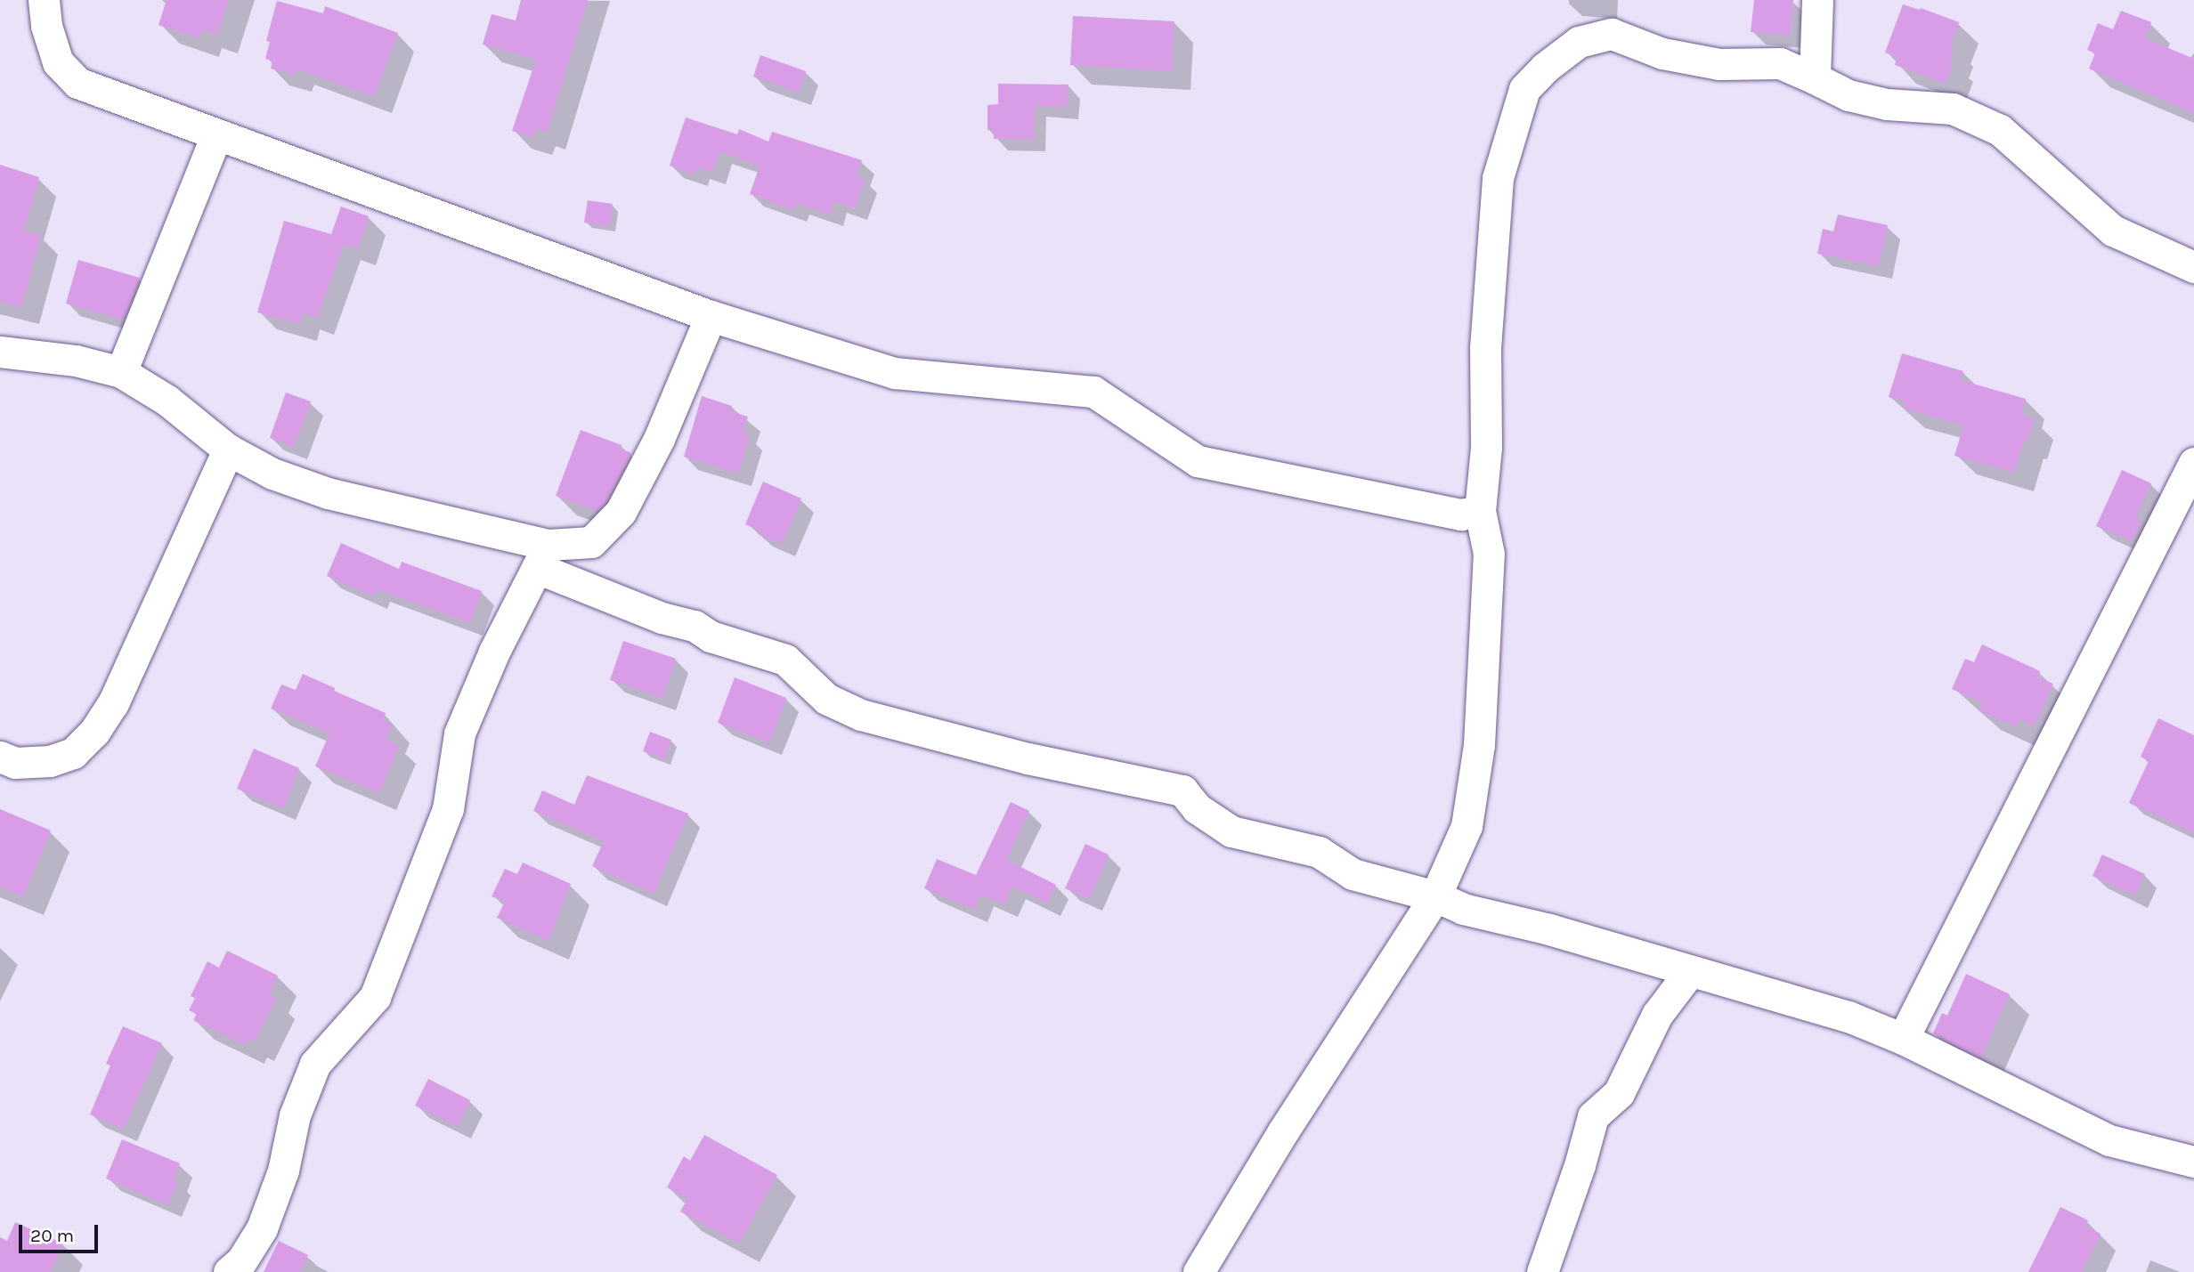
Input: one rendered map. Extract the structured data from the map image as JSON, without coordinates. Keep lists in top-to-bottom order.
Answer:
{
  "scale_bar": "20 m"
}
